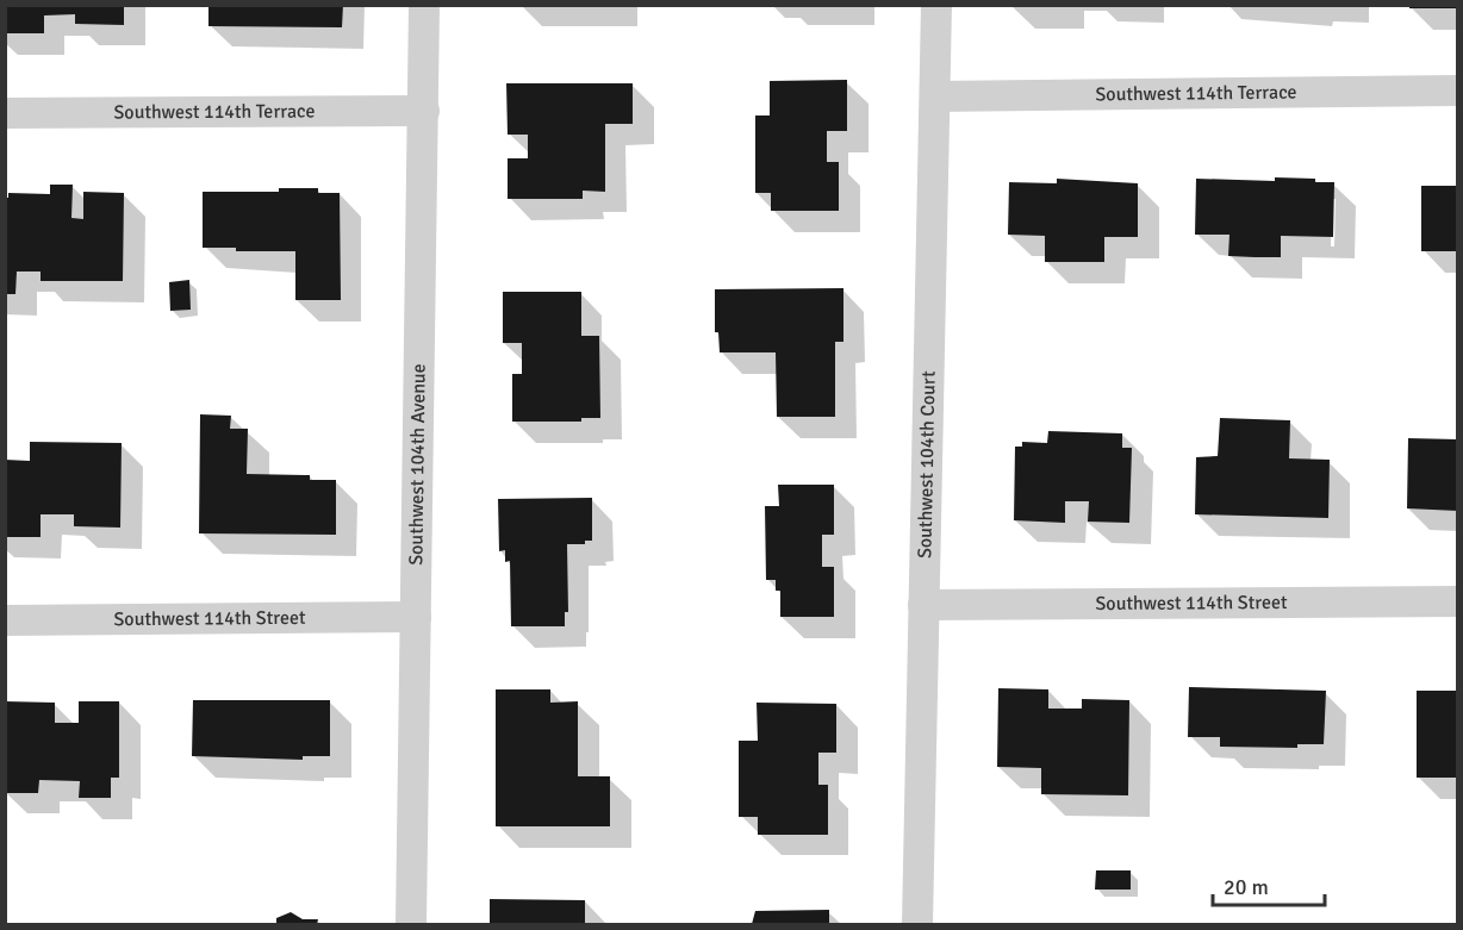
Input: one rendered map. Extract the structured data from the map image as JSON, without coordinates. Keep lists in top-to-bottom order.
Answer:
{
  "streets": {
    "street": [
      "Southwest 114th Terrace",
      "Southwest 104th Court",
      "Southwest 104th Avenue",
      "Southwest 114th Street"
    ]
  },
  "crossings": [
    ["Southwest 114th Terrace", "Southwest 104th Court"],
    ["Southwest 114th Terrace", "Southwest 104th Avenue"],
    ["Southwest 104th Court", "Southwest 114th Street"],
    ["Southwest 104th Avenue", "Southwest 114th Street"]
  ],
  "scale_bar": "20 m"
}
